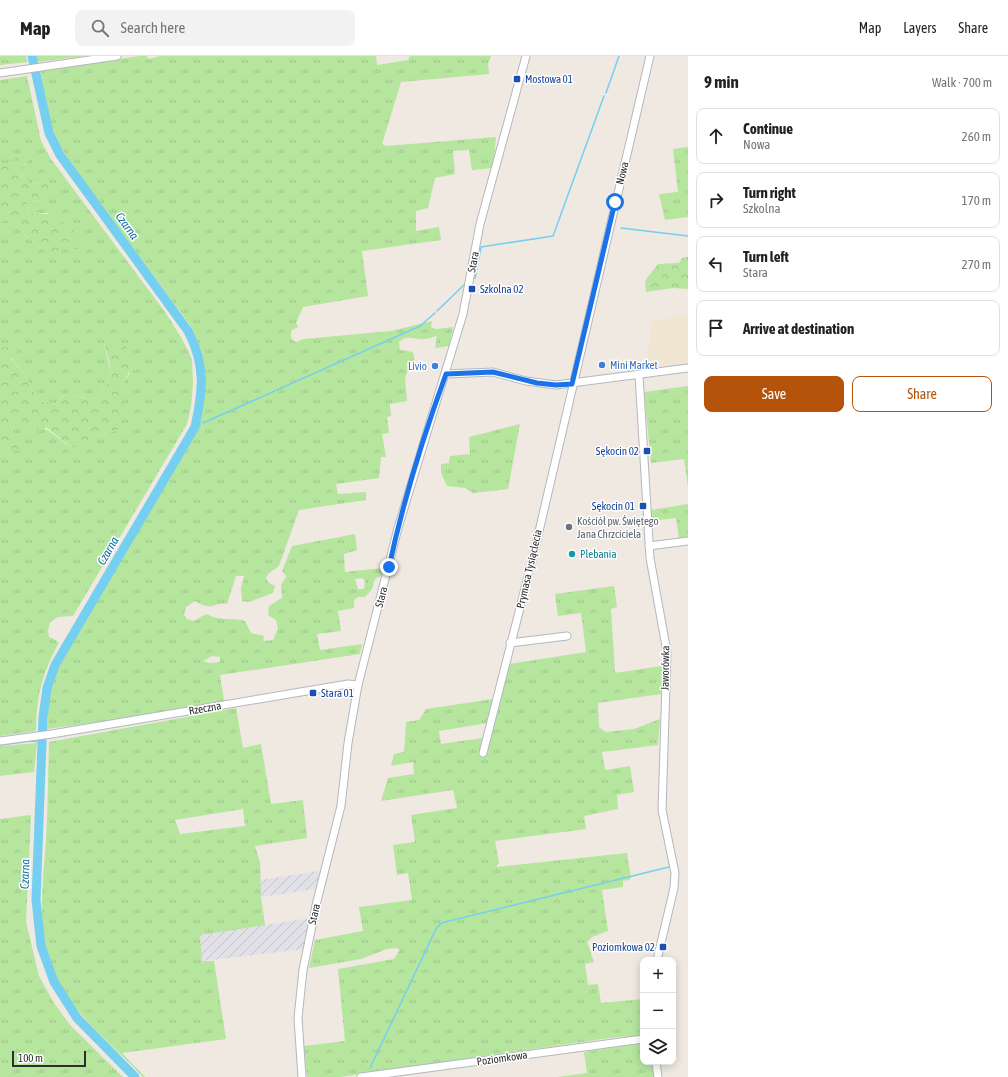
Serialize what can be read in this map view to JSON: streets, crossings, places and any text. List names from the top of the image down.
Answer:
{
  "streets": {
    "street": [
      "Nowa",
      "Stara",
      "Prymasa Tysiąclecia",
      "Jaworówka",
      "Rzeczna",
      "Poziomkowa"
    ]
  },
  "crossings": [
    ["Nowa", "Prymasa Tysiąclecia"],
    ["Stara", "Rzeczna"]
  ],
  "water": ["Czarna"],
  "places": {
    "transit": [
      "Mostowa 01",
      "Szkolna 02",
      "Sękocin 02",
      "Sękocin 01",
      "Stara 01",
      "Poziomkowa 02"
    ],
    "other": [
      "Mini Market",
      "Livio",
      "Kościół pw. Świętego Jana Chrzciciela",
      "Plebania"
    ]
  },
  "scale_bar": "100 m",
  "page": {
    "header": "Map",
    "search": "Search here",
    "nav": ["Map", "Layers", "Share"],
    "heading": ["9 min", "Walk · 700 m"],
    "list": [
      ["Continue", "Nowa", "260 m"],
      ["Turn right", "Szkolna", "170 m"],
      ["Turn left", "Stara", "270 m"],
      "Arrive at destination"
    ],
    "buttons": ["Save", "Share"],
    "map_buttons": ["+", "−"],
    "scale": "100 m"
  }
}
